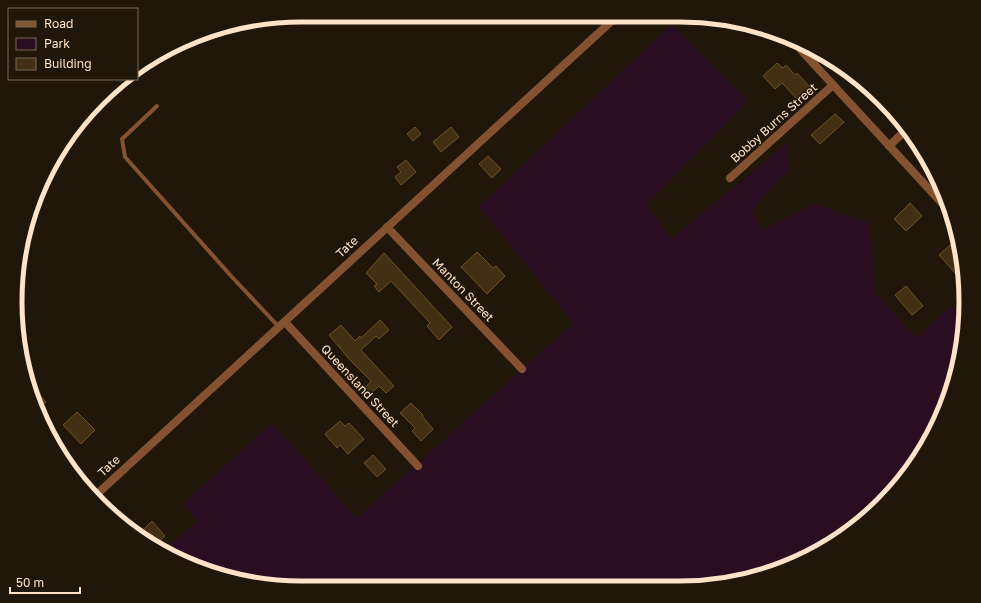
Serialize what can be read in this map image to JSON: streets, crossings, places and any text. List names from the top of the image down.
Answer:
{
  "streets": {
    "street": [
      "Bobby Burns Street",
      "Tate",
      "Manton Street",
      "Queensland Street"
    ]
  },
  "crossings": [
    ["Tate", "Manton Street"],
    ["Tate", "Queensland Street"]
  ],
  "legend": ["Road", "Park", "Building"],
  "scale_bar": "50 m"
}
